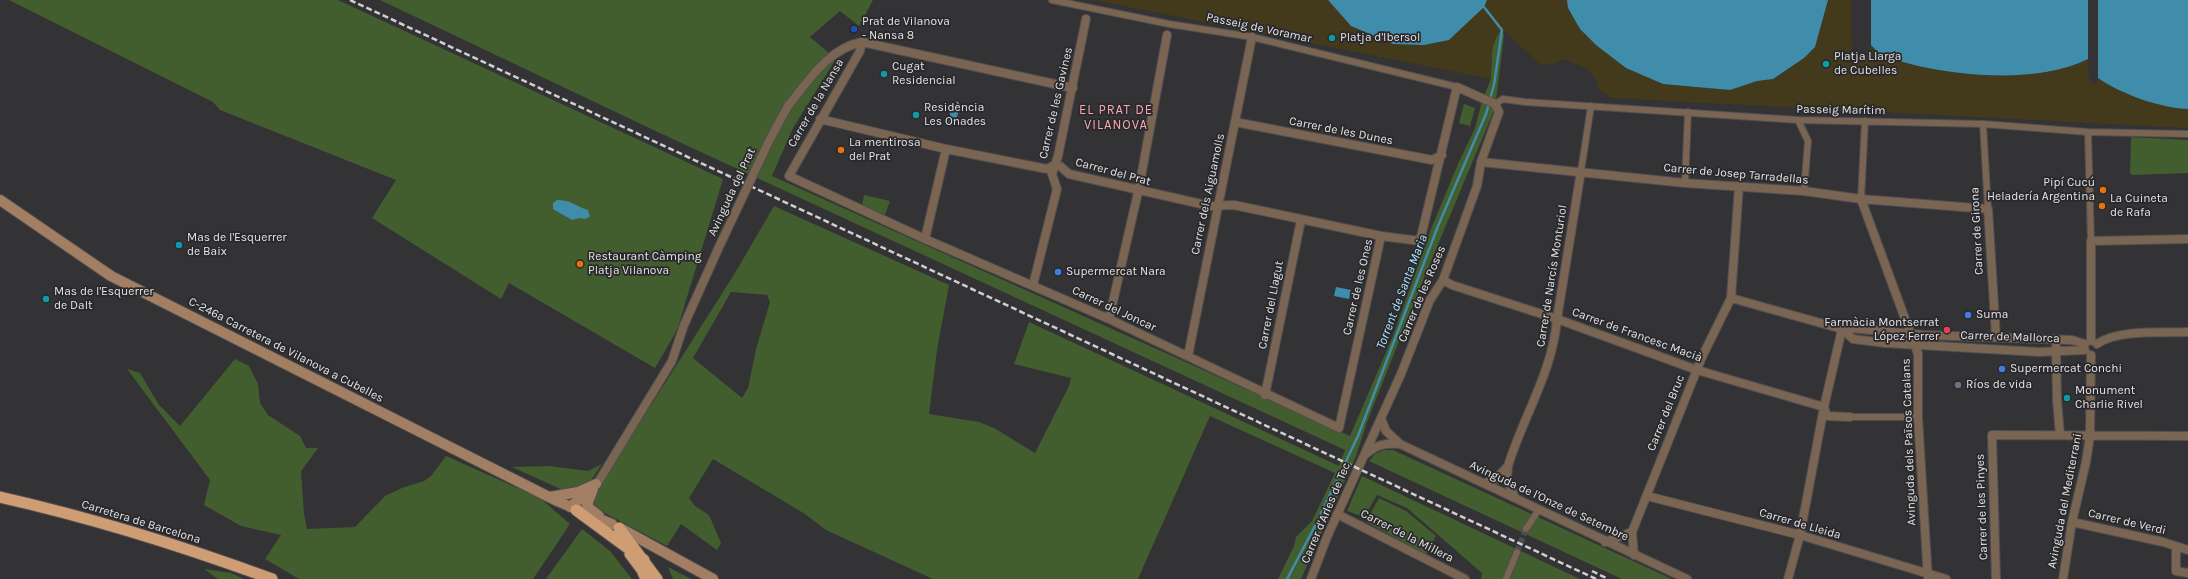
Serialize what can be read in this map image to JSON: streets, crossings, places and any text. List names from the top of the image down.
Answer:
{
  "streets": {
    "highway": ["Carretera de Barcelona"],
    "main road": ["C-246a Carretera de Vilanova a Cubelles"],
    "street": [
      "Passeig de Voramar",
      "Carrer de la Nansa",
      "Carrer de les Gavines",
      "Passeig Marítim",
      "Carrer de les Dunes",
      "Carrer del Prat",
      "Carrer de Josep Tarradellas",
      "Avinguda del Prat",
      "Carrer dels Aiguamolls",
      "Carrer de Girona",
      "Carrer de Narcís Monturiol",
      "Carrer de les Ones",
      "Carrer de les Roses",
      "Carrer del Llagut",
      "Carrer del Joncar",
      "Carrer de Francesc Macià",
      "Carrer de Mallorca",
      "Carrer del Bruc",
      "Avinguda dels Països Catalans",
      "Avinguda de l'Onze de Setembre",
      "Avinguda del Mediterrani",
      "Carrer de les Pinyes",
      "Carrer d'Arles de Tec",
      "Carrer de Verdi",
      "Carrer de Lleida",
      "Carrer de la Millera"
    ]
  },
  "crossings": [
    ["Passeig de Voramar", "Passeig Marítim"],
    ["Passeig de Voramar", "Carrer dels Aiguamolls"],
    ["Passeig de Voramar", "Carrer de les Ones"],
    ["Passeig de Voramar", "Carrer de les Roses"],
    ["Carrer de la Nansa", "Avinguda del Prat"],
    ["Carrer de la Nansa", "Carrer del Joncar"],
    ["Carrer de les Gavines", "Carrer del Prat"],
    ["Carrer de les Gavines", "Carrer del Joncar"],
    ["Passeig Marítim", "Carrer de Girona"],
    ["Passeig Marítim", "Carrer de Narcís Monturiol"],
    ["Passeig Marítim", "Carrer de les Roses"],
    ["Passeig Marítim", "Avinguda dels Països Catalans"],
    ["Passeig Marítim", "Avinguda del Mediterrani"],
    ["Carrer de les Dunes", "Carrer dels Aiguamolls"],
    ["Carrer del Prat", "Carrer dels Aiguamolls"],
    ["Carrer del Prat", "Carrer de les Ones"],
    ["Carrer del Prat", "Carrer del Llagut"],
    ["Carrer de Josep Tarradellas", "Carrer de Girona"],
    ["Carrer de Josep Tarradellas", "Carrer de Narcís Monturiol"],
    ["Carrer de Josep Tarradellas", "Carrer de les Roses"],
    ["Carrer de Josep Tarradellas", "Carrer del Bruc"],
    ["Carrer de Josep Tarradellas", "Avinguda dels Països Catalans"],
    ["Carrer dels Aiguamolls", "Carrer del Joncar"],
    ["Carrer de Girona", "Carrer de Mallorca"],
    ["Carrer de Narcís Monturiol", "Carrer de Francesc Macià"],
    ["Carrer de Narcís Monturiol", "Avinguda de l'Onze de Setembre"],
    ["Carrer de les Ones", "Carrer del Joncar"],
    ["Carrer de les Roses", "Carrer de Francesc Macià"],
    ["Carrer de les Roses", "Avinguda de l'Onze de Setembre"],
    ["Carrer de les Roses", "Carrer d'Arles de Tec"],
    ["Carrer del Llagut", "Carrer del Joncar"],
    ["Carrer de Francesc Macià", "Carrer del Bruc"],
    ["Carrer de Mallorca", "Carrer del Bruc"],
    ["Carrer de Mallorca", "Avinguda dels Països Catalans"],
    ["Carrer de Mallorca", "Avinguda del Mediterrani"],
    ["Carrer del Bruc", "Avinguda de l'Onze de Setembre"],
    ["Carrer del Bruc", "Carrer de Lleida"],
    ["Avinguda dels Països Catalans", "Carrer de Lleida"],
    ["Avinguda de l'Onze de Setembre", "Carrer d'Arles de Tec"],
    ["Avinguda del Mediterrani", "Carrer de Verdi"],
    ["Carrer d'Arles de Tec", "Carrer de la Millera"]
  ],
  "districts": ["EL PRAT DE VILANOVA"],
  "water": ["Torrent de Santa Maria"],
  "places": [
    "Prat de Vilanova - Nansa 8",
    "Platja d'Ibersol",
    "Platja Llarga de Cubelles",
    "Cugat Residencial",
    "Residència Les Onades",
    "La mentirosa del Prat",
    "Pipí Cucú Heladería Argentina",
    "La Cuineta de Rafa",
    "Mas de l'Esquerrer de Baix",
    "Restaurant Càmping Platja Vilanova",
    "Supermercat Nara",
    "Mas de l'Esquerrer de Dalt",
    "Suma",
    "Farmàcia Montserrat López Ferrer",
    "Supermercat Conchi",
    "Ríos de vida",
    "Monument Charlie Rivel"
  ]
}
